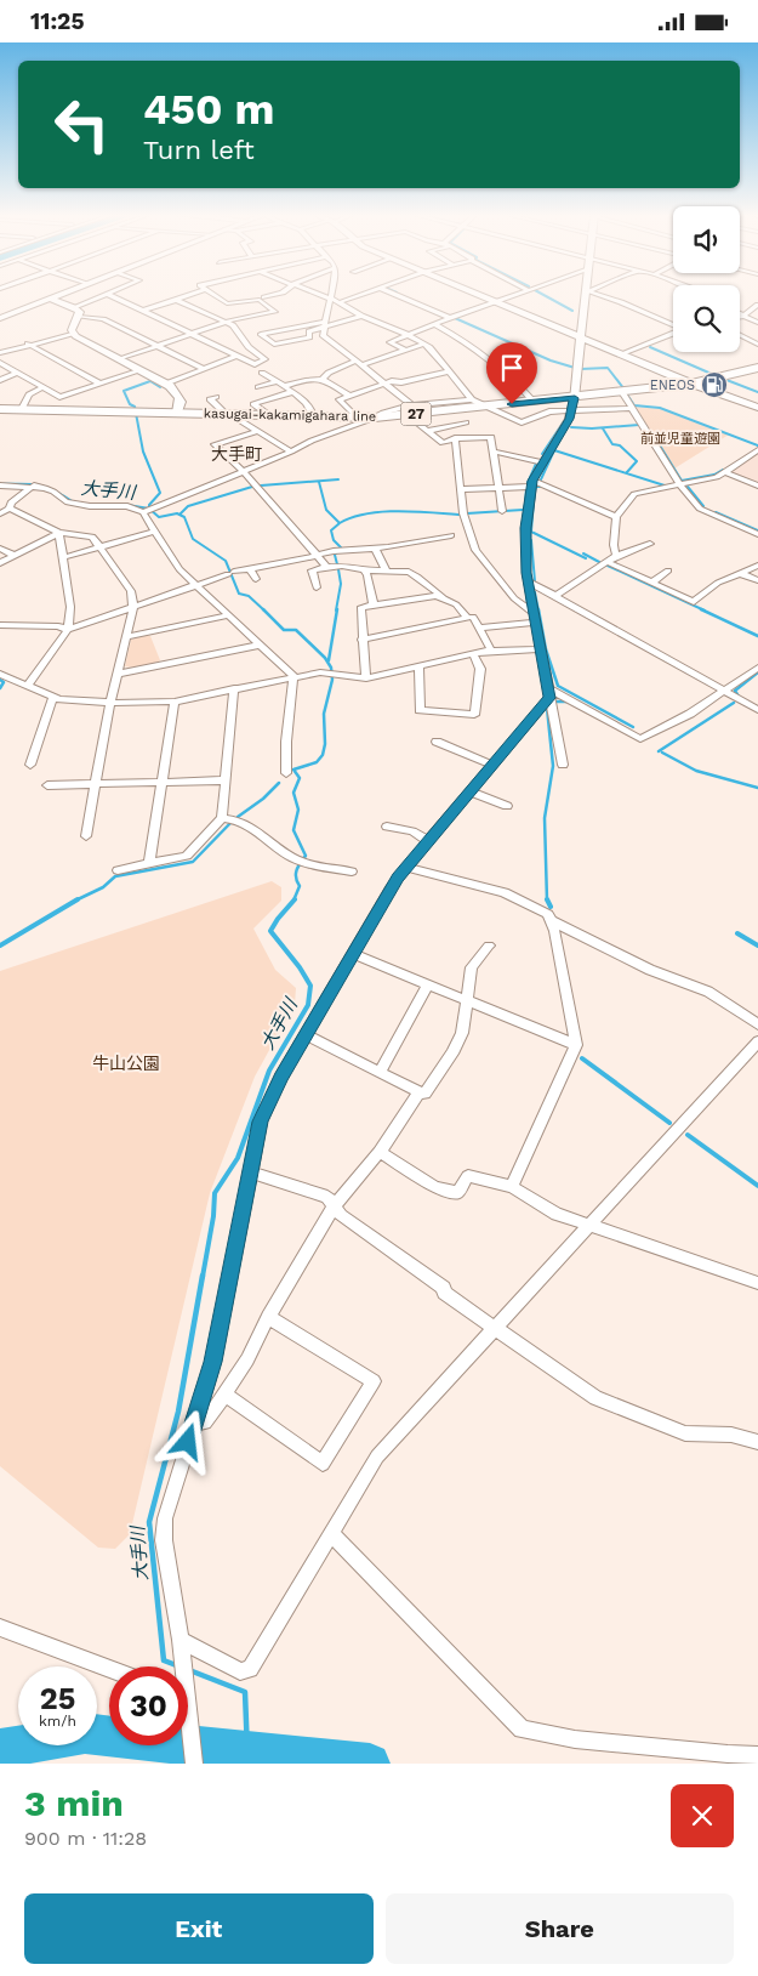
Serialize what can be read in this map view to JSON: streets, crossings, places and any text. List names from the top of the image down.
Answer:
{
  "streets": {
    "main road": ["27", "kasugai-kakamigahara line"]
  },
  "districts": ["大手町"],
  "water": ["大手川"],
  "parks": ["前並児童遊園", "牛山公園"],
  "places": {
    "fuel station": ["ENEOS"]
  },
  "page": {
    "status": "11:25",
    "turn": ["450 m", "Turn left"],
    "speed": "25 km/h",
    "limit": "30",
    "heading": ["3 min", "900 m · 11:28"],
    "buttons": ["Exit", "Share"]
  }
}
